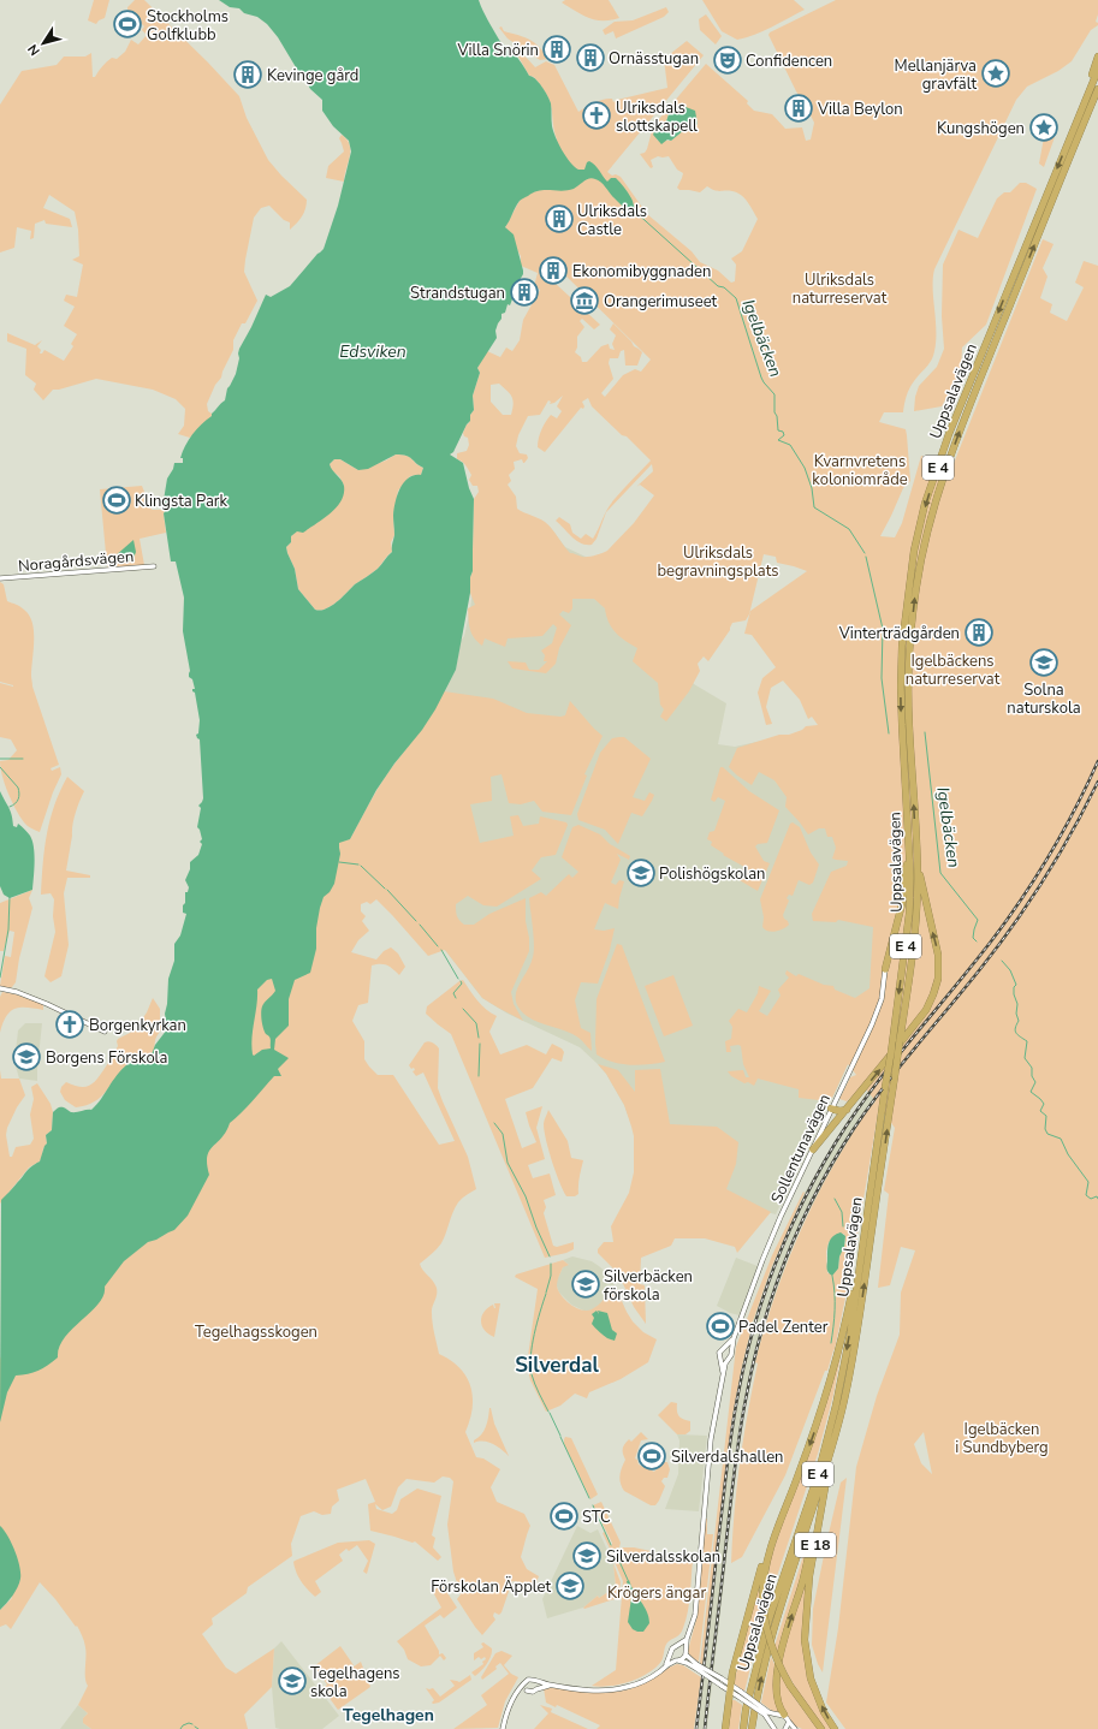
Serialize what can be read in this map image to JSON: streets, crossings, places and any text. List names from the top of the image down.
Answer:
{
  "streets": {
    "highway": ["Uppsalavägen", "E 4", "E 18"],
    "street": ["Noragårdsvägen", "Sollentunavägen"]
  },
  "crossings": [
    ["Uppsalavägen", "E 4"],
    ["Uppsalavägen", "E 18"]
  ],
  "districts": ["Silverdal", "Tegelhagen"],
  "water": ["Igelbäcken", "Edsviken"],
  "parks": [
    "Ulriksdals naturreservat",
    "Kvarnvretens koloniområde",
    "Ulriksdals begravningsplats",
    "Igelbäckens naturreservat",
    "Tegelhagsskogen",
    "Igelbäcken i Sundbyberg",
    "Krögers ängar"
  ],
  "places": {
    "sports": [
      "Stockholms Golfklubb",
      "Klingsta Park",
      "Padel Zenter",
      "Silverdalshallen",
      "STC"
    ],
    "building": [
      "Villa Snörin",
      "Ornässtugan",
      "Kevinge gård",
      "Villa Beylon",
      "Ulriksdals Castle",
      "Ekonomibyggnaden",
      "Strandstugan",
      "Vinterträdgården"
    ],
    "theatre": ["Confidencen"],
    "place": ["Mellanjärva gravfält", "Kungshögen"],
    "church": ["Ulriksdals slottskapell", "Borgenkyrkan"],
    "museum": ["Orangerimuseet"],
    "school or university": [
      "Solna naturskola",
      "Polishögskolan",
      "Borgens Förskola",
      "Silverbäcken förskola",
      "Silverdalsskolan",
      "Förskolan Äpplet",
      "Tegelhagens skola"
    ]
  },
  "north": "bottom left"
}
